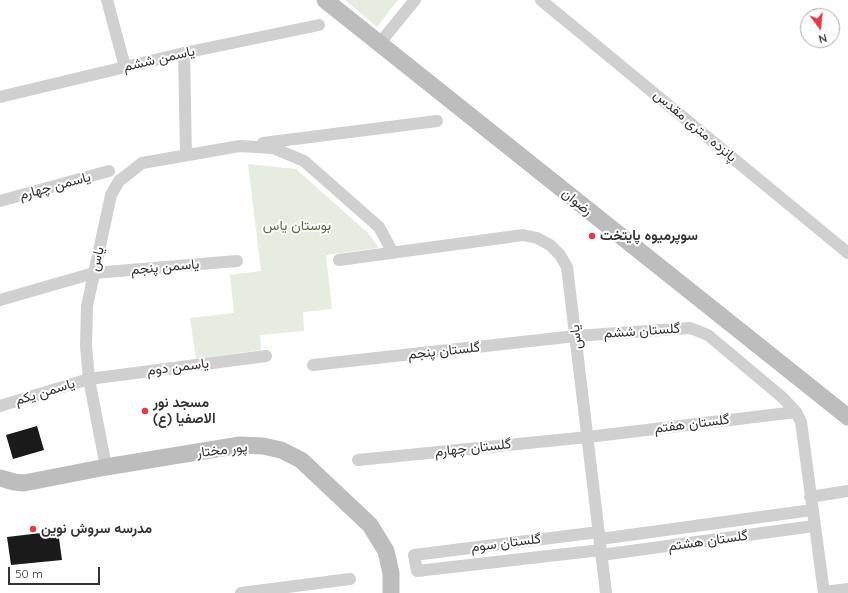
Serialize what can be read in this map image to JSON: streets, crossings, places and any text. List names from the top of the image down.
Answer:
{
  "streets": {
    "main road": ["رضوان", "پور مختار"],
    "street": [
      "یاسمن ششم",
      "پانزده متری مقدس",
      "یاسمن چهارم",
      "یاس",
      "یاسمن پنجم",
      "گلستان ششم",
      "گلستان پنجم",
      "یاسمن دوم",
      "یاسمن یکم",
      "گلستان هفتم",
      "گلستان چهارم",
      "گلستان هشتم",
      "گلستان سوم"
    ]
  },
  "crossings": [
    ["یاس", "یاسمن پنجم"],
    ["یاس", "گلستان ششم"],
    ["یاس", "گلستان پنجم"],
    ["یاس", "یاسمن دوم"],
    ["یاس", "یاسمن یکم"],
    ["یاس", "گلستان هفتم"],
    ["یاس", "گلستان چهارم"],
    ["یاس", "پور مختار"],
    ["یاس", "گلستان هشتم"],
    ["یاس", "گلستان سوم"],
    ["گلستان ششم", "گلستان پنجم"],
    ["گلستان ششم", "گلستان هفتم"],
    ["یاسمن دوم", "یاسمن یکم"],
    ["گلستان هفتم", "گلستان چهارم"],
    ["گلستان هشتم", "گلستان سوم"]
  ],
  "parks": ["بوستان یاس"],
  "places": ["سوپرمیوه پایتخت", "مسجد نور الاصفیا (ع)", "مدرسه سروش نوین"],
  "scale_bar": "50 m",
  "north": "bottom"
}
